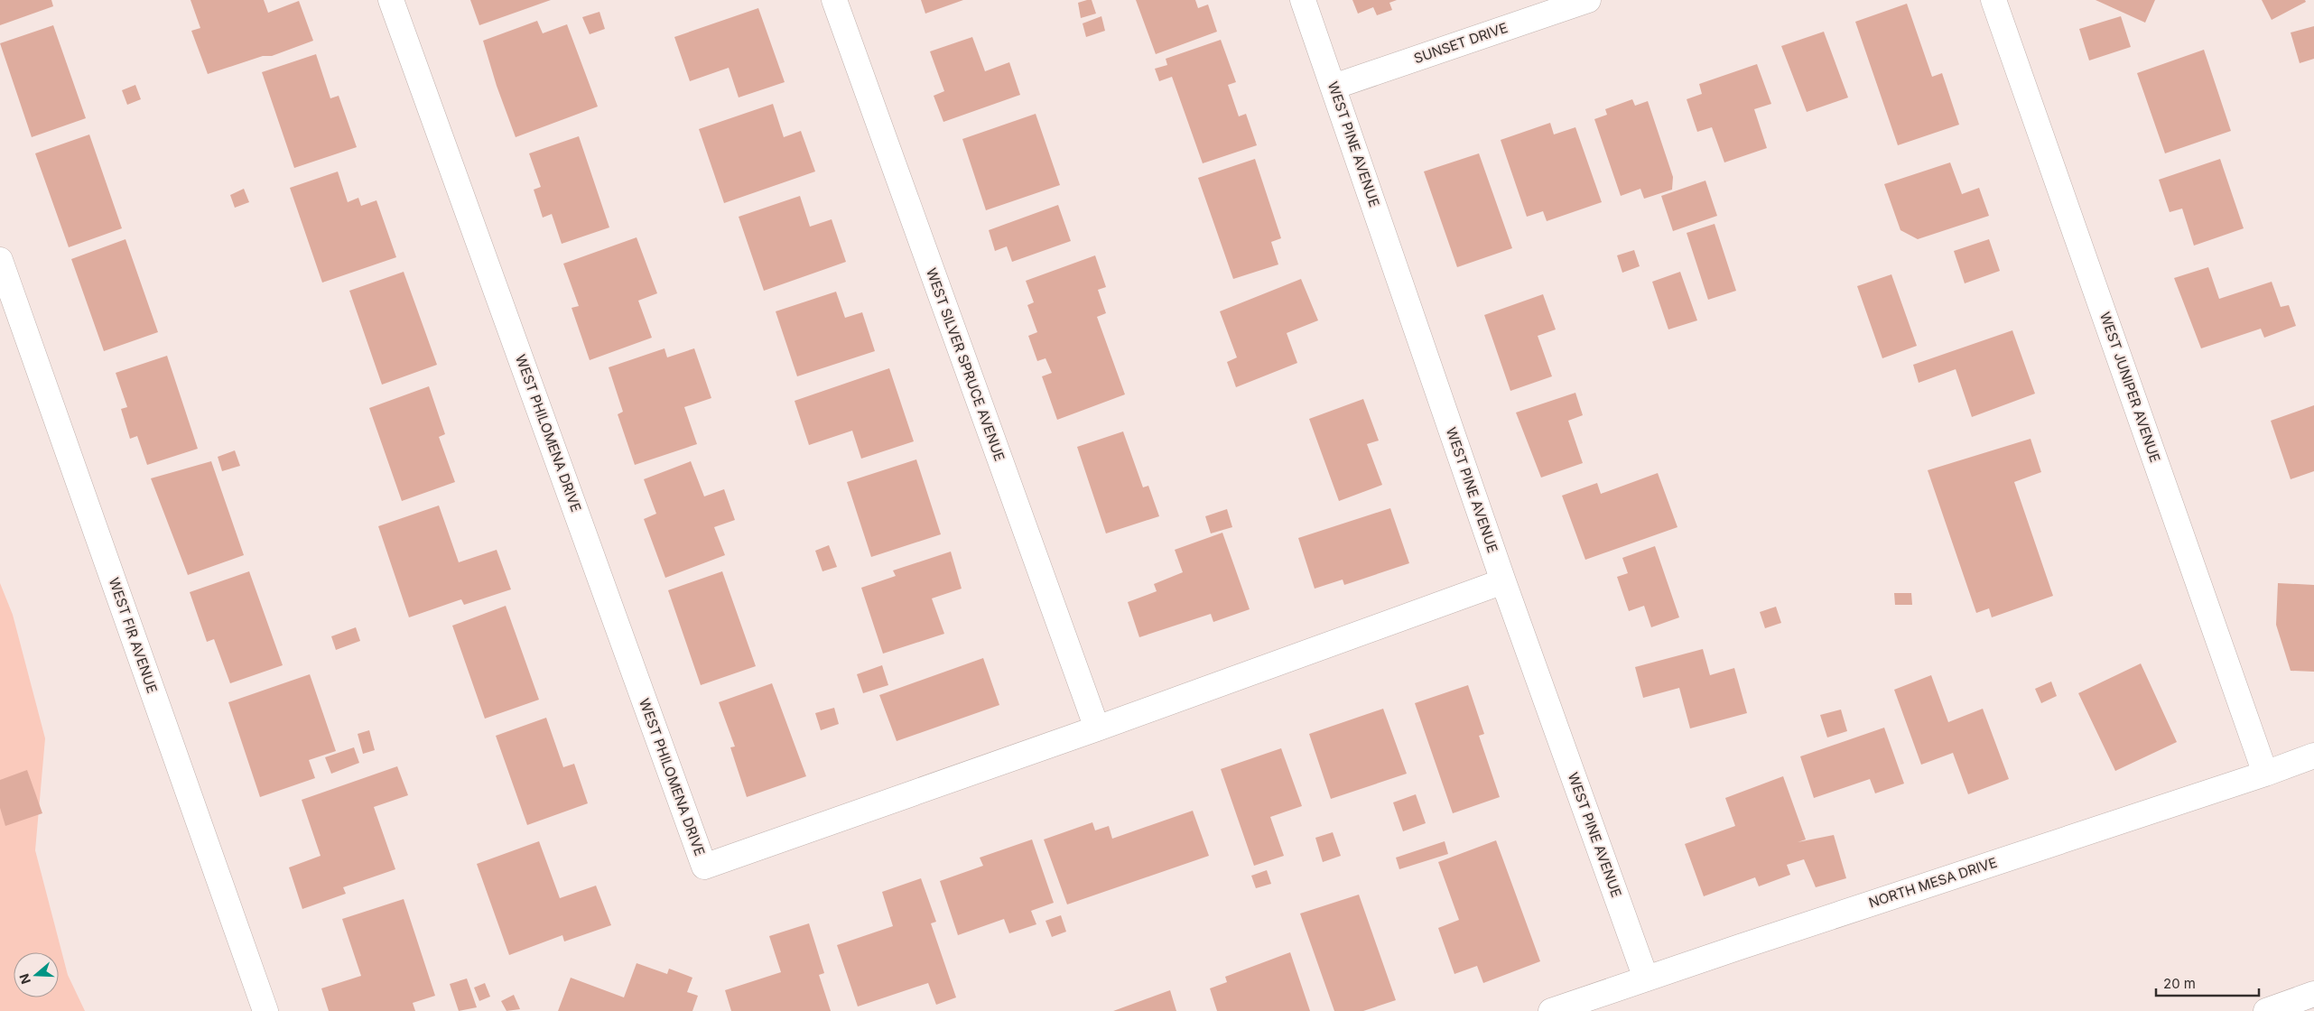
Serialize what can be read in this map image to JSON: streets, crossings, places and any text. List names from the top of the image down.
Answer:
{
  "streets": {
    "street": [
      "SUNSET DRIVE",
      "WEST PINE AVENUE",
      "WEST SILVER SPRUCE AVENUE",
      "WEST JUNIPER AVENUE",
      "WEST PHILOMENA DRIVE",
      "WEST FIR AVENUE",
      "NORTH MESA DRIVE"
    ]
  },
  "crossings": [
    ["SUNSET DRIVE", "WEST PINE AVENUE"],
    ["WEST PINE AVENUE", "NORTH MESA DRIVE"],
    ["WEST SILVER SPRUCE AVENUE", "WEST PHILOMENA DRIVE"],
    ["WEST JUNIPER AVENUE", "NORTH MESA DRIVE"]
  ],
  "scale_bar": "20 m",
  "north": "left"
}
